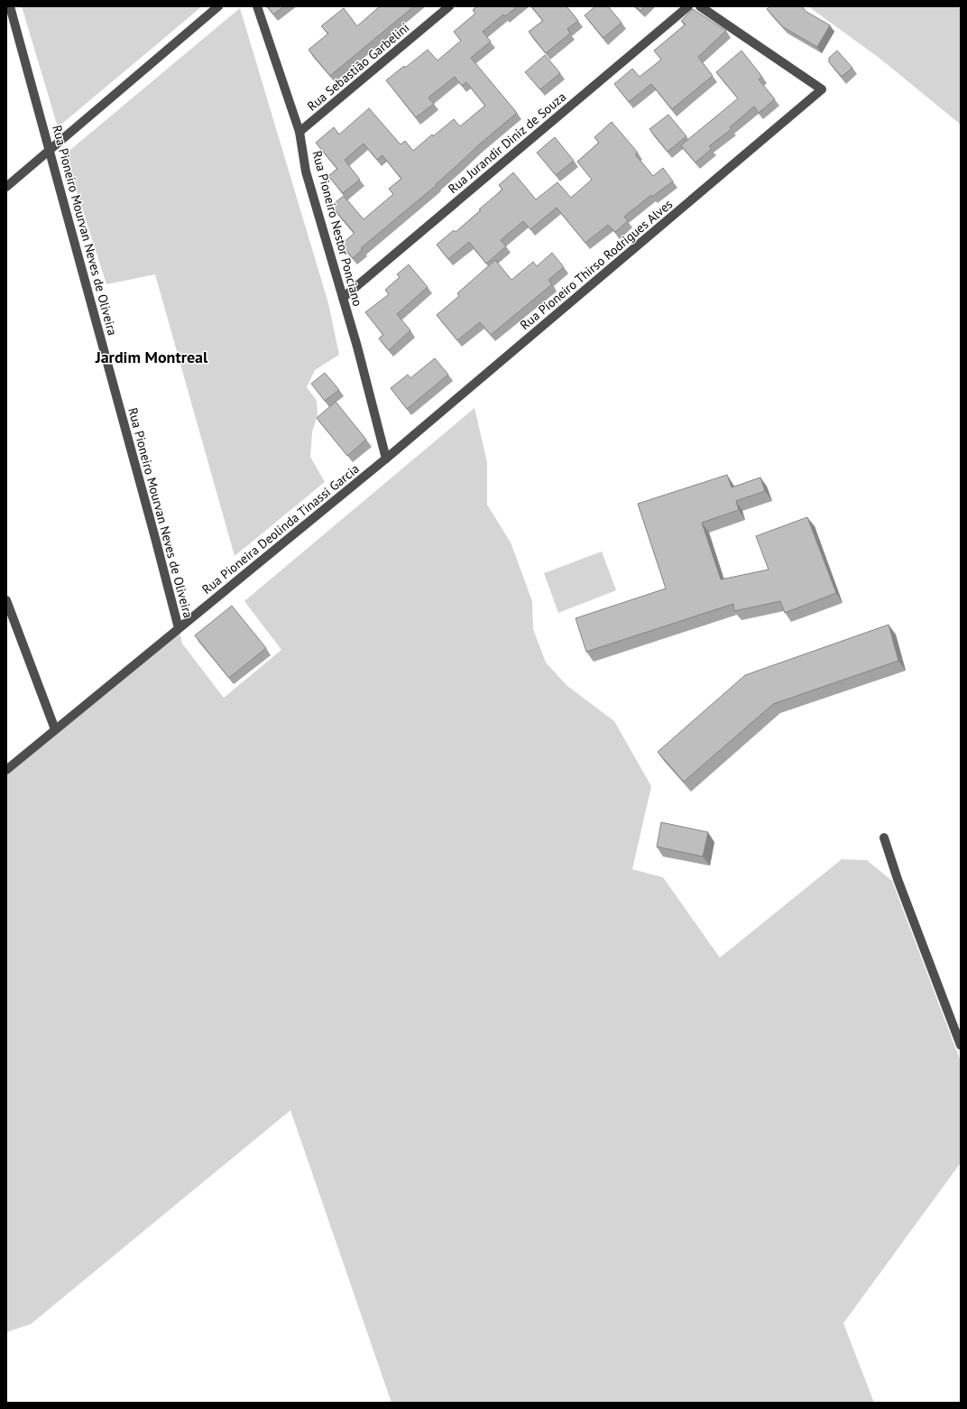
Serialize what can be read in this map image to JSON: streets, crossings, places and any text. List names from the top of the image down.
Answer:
{
  "streets": {
    "street": [
      "Rua Sebastião Garbelini",
      "Rua Jurandir Diniz de Souza",
      "Rua Pioneiro Nestor Ponciano",
      "Rua Pioneiro Mourvan Neves de Oliveira",
      "Rua Pioneiro Thirso Rodrigues Alves",
      "Rua Pioneira Deolinda Tinassi Garcia"
    ]
  },
  "crossings": [
    ["Rua Sebastião Garbelini", "Rua Pioneiro Nestor Ponciano"],
    ["Rua Jurandir Diniz de Souza", "Rua Pioneiro Nestor Ponciano"],
    ["Rua Pioneiro Nestor Ponciano", "Rua Pioneiro Thirso Rodrigues Alves"],
    ["Rua Pioneiro Nestor Ponciano", "Rua Pioneira Deolinda Tinassi Garcia"],
    ["Rua Pioneiro Mourvan Neves de Oliveira", "Rua Pioneira Deolinda Tinassi Garcia"],
    ["Rua Pioneiro Thirso Rodrigues Alves", "Rua Pioneira Deolinda Tinassi Garcia"]
  ],
  "districts": ["Jardim Montreal"]
}
